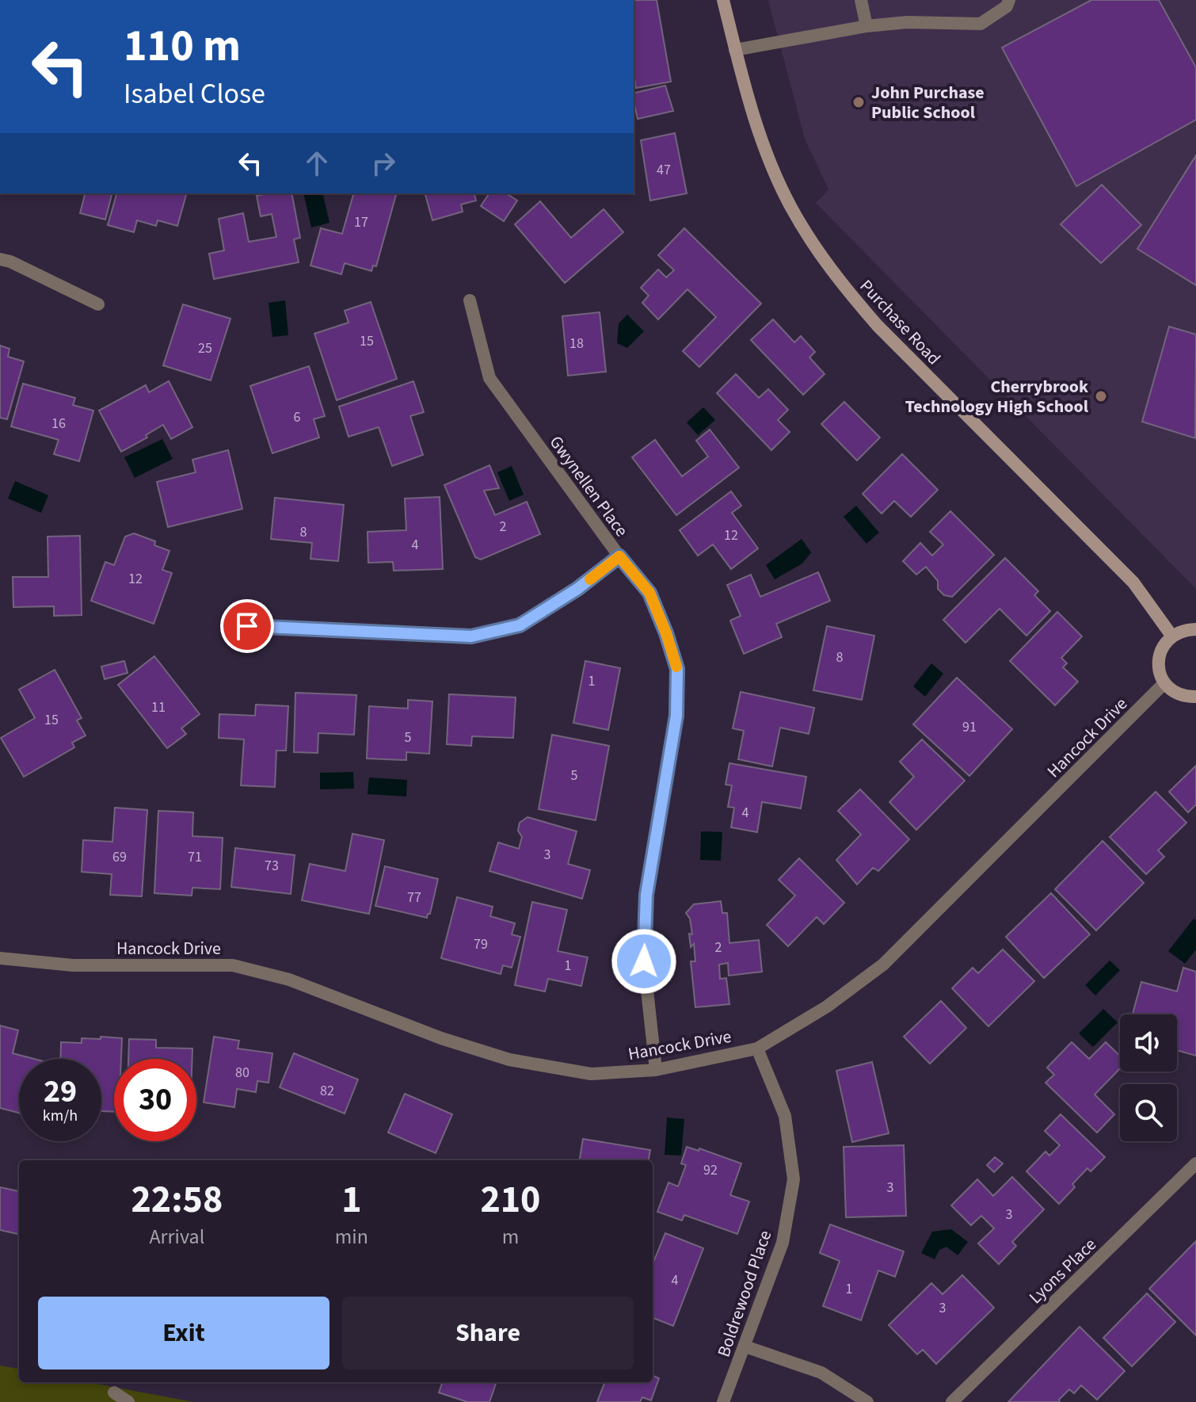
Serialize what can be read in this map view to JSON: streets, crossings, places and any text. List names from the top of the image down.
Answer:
{
  "streets": {
    "main road": ["Purchase Road"],
    "street": [
      "Gwynellen Place",
      "Hancock Drive",
      "Lyons Place",
      "Boldrewood Place"
    ]
  },
  "crossings": [
    ["Gwynellen Place", "Hancock Drive"],
    ["Hancock Drive", "Boldrewood Place"]
  ],
  "places": ["John Purchase Public School", "Cherrybrook Technology High School"],
  "house_numbers": [
    "47",
    "17",
    "15",
    "18",
    "25",
    "6",
    "16",
    "2",
    "8",
    "12",
    "4",
    "12",
    "8",
    "1",
    "11",
    "15",
    "91",
    "5",
    "5",
    "4",
    "3",
    "69",
    "71",
    "73",
    "77",
    "79",
    "2",
    "1",
    "80",
    "82",
    "92",
    "3",
    "3",
    "4",
    "1",
    "3"
  ],
  "page": {
    "turn": ["110 m", "Isabel Close"],
    "speed": "29 km/h",
    "limit": "30",
    "eta": [
      "22:58",
      "Arrival",
      "1",
      "min",
      "210",
      "m"
    ],
    "buttons": ["Exit", "Share"]
  }
}
